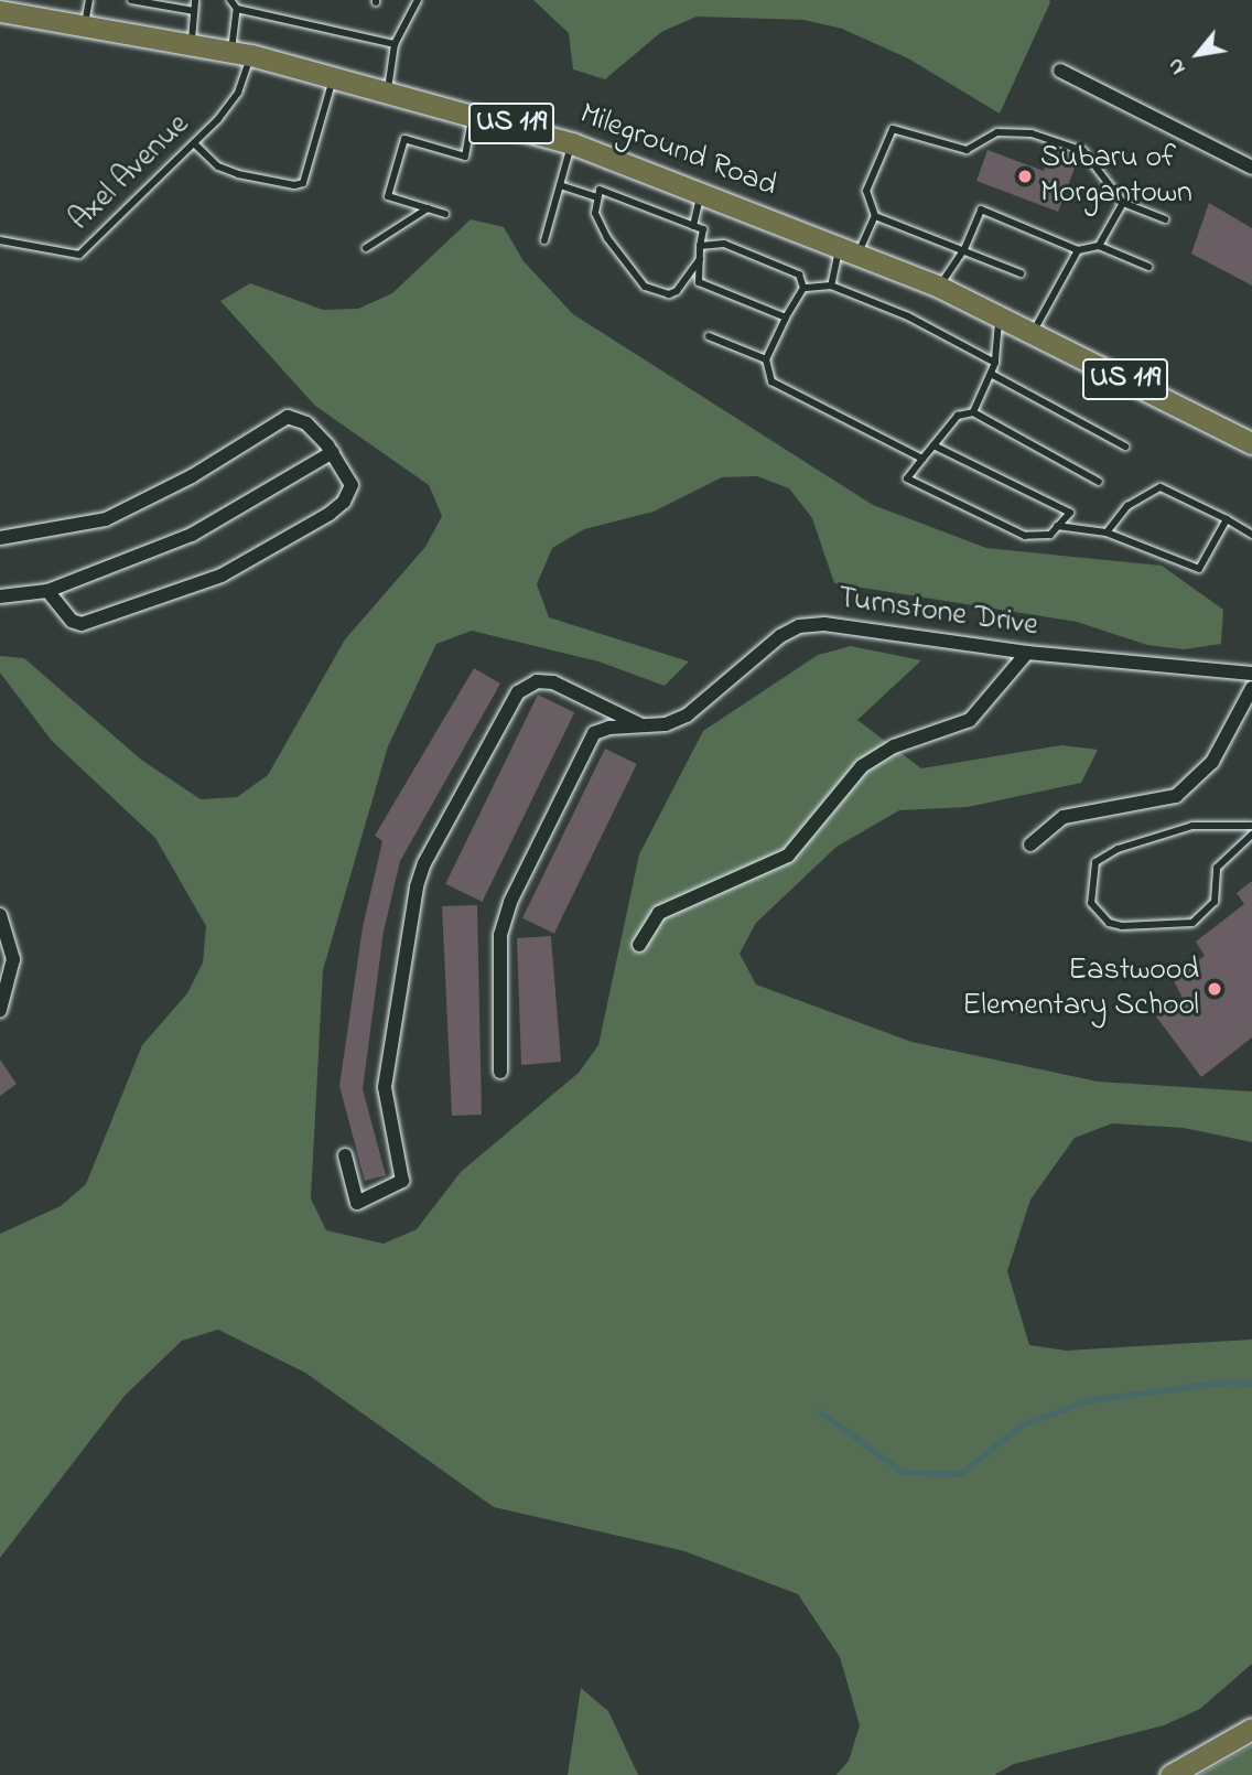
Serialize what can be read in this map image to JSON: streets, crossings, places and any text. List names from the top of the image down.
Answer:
{
  "streets": {
    "main road": ["US 119", "Mileground Road"],
    "street": ["Turnstone Drive"],
    "lane": ["Axel Avenue"]
  },
  "crossings": [
    ["Mileground Road", "Axel Avenue"]
  ],
  "places": ["Subaru of Morgantown", "Eastwood Elementary School"],
  "north": "bottom left"
}
